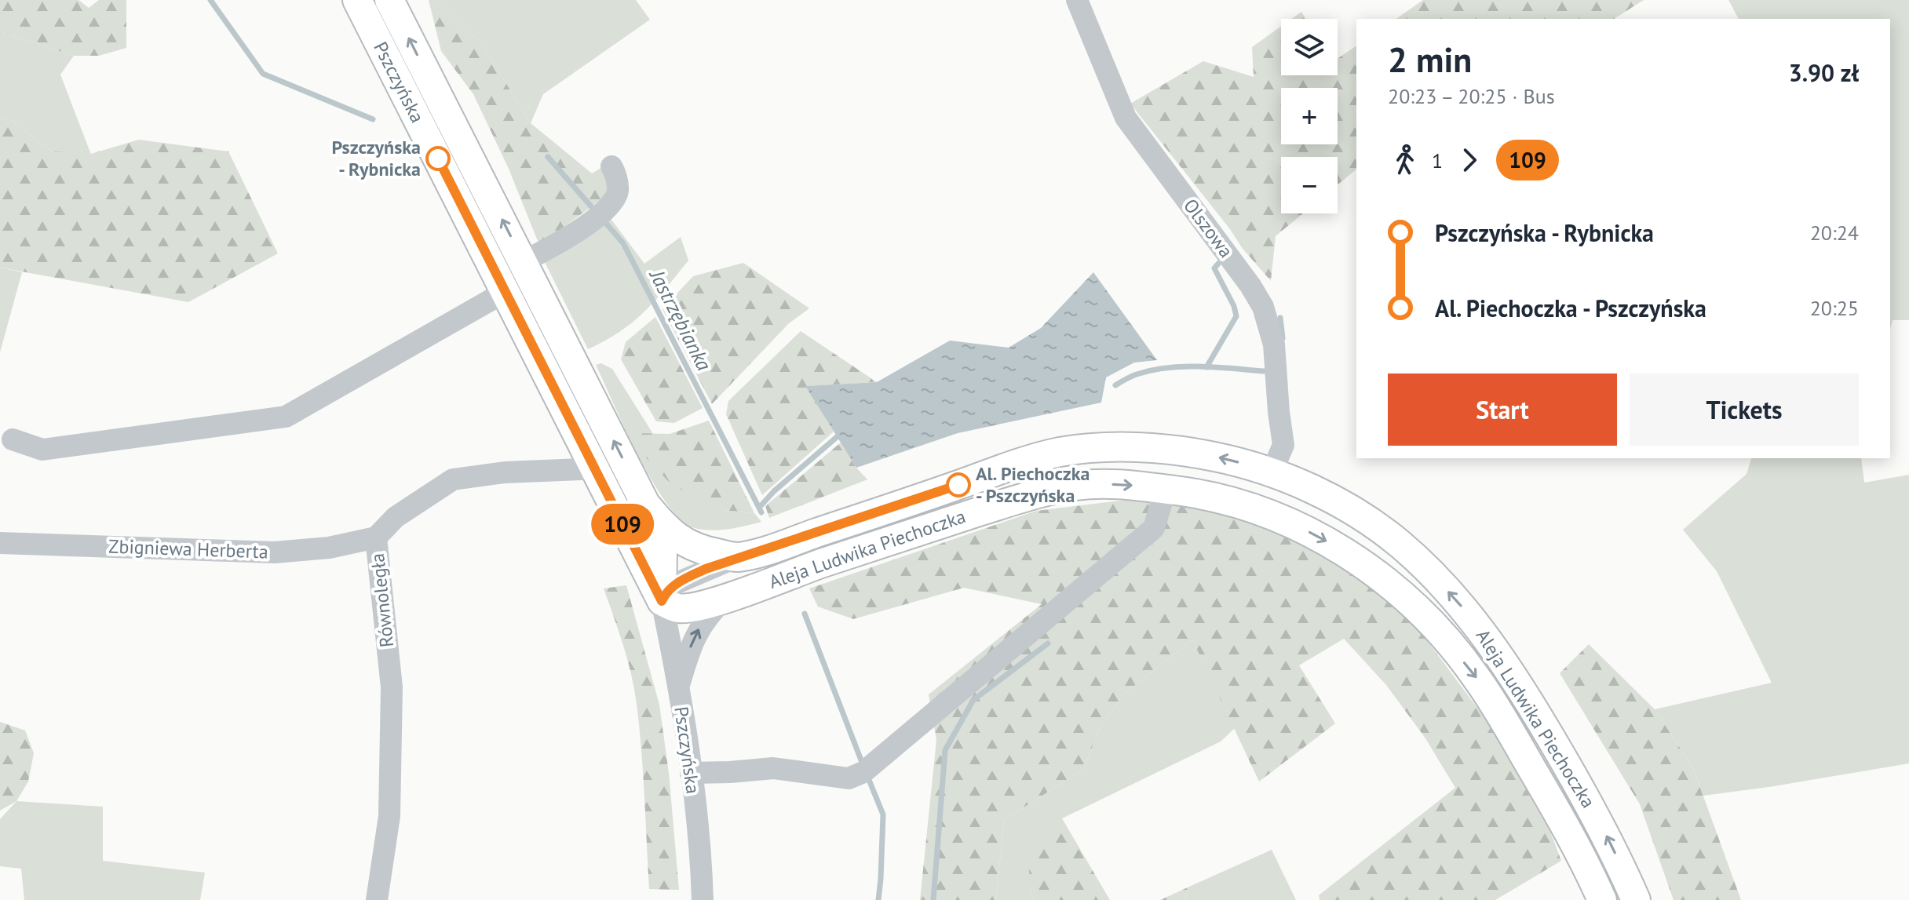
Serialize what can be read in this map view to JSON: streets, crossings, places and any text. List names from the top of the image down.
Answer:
{
  "streets": {
    "main road": ["Pszczyńska", "Aleja Ludwika Piechoczka"],
    "street": ["Olszowa", "Zbigniewa Herberta", "Równoległa"]
  },
  "crossings": [
    ["Pszczyńska", "Aleja Ludwika Piechoczka"],
    ["Pszczyńska", "Równoległa"],
    ["Olszowa", "Aleja Ludwika Piechoczka"],
    ["Zbigniewa Herberta", "Równoległa"]
  ],
  "water": ["Jastrzębianka"],
  "places": ["Pszczyńska - Rybnicka", "Al. Piechoczka - Pszczyńska"],
  "lines": ["bus line 109"],
  "page": {
    "on_map": "109",
    "map_buttons": ["+", "−"],
    "heading": ["2 min", "20:23 – 20:25 · Bus", "3.90 zł"],
    "legs": ["1", "109"],
    "list": [
      {
        "name": "Pszczyńska - Rybnicka",
        "value": "20:24"
      },
      {
        "name": "Al. Piechoczka - Pszczyńska",
        "value": "20:25"
      }
    ],
    "buttons": ["Start", "Tickets"]
  }
}
